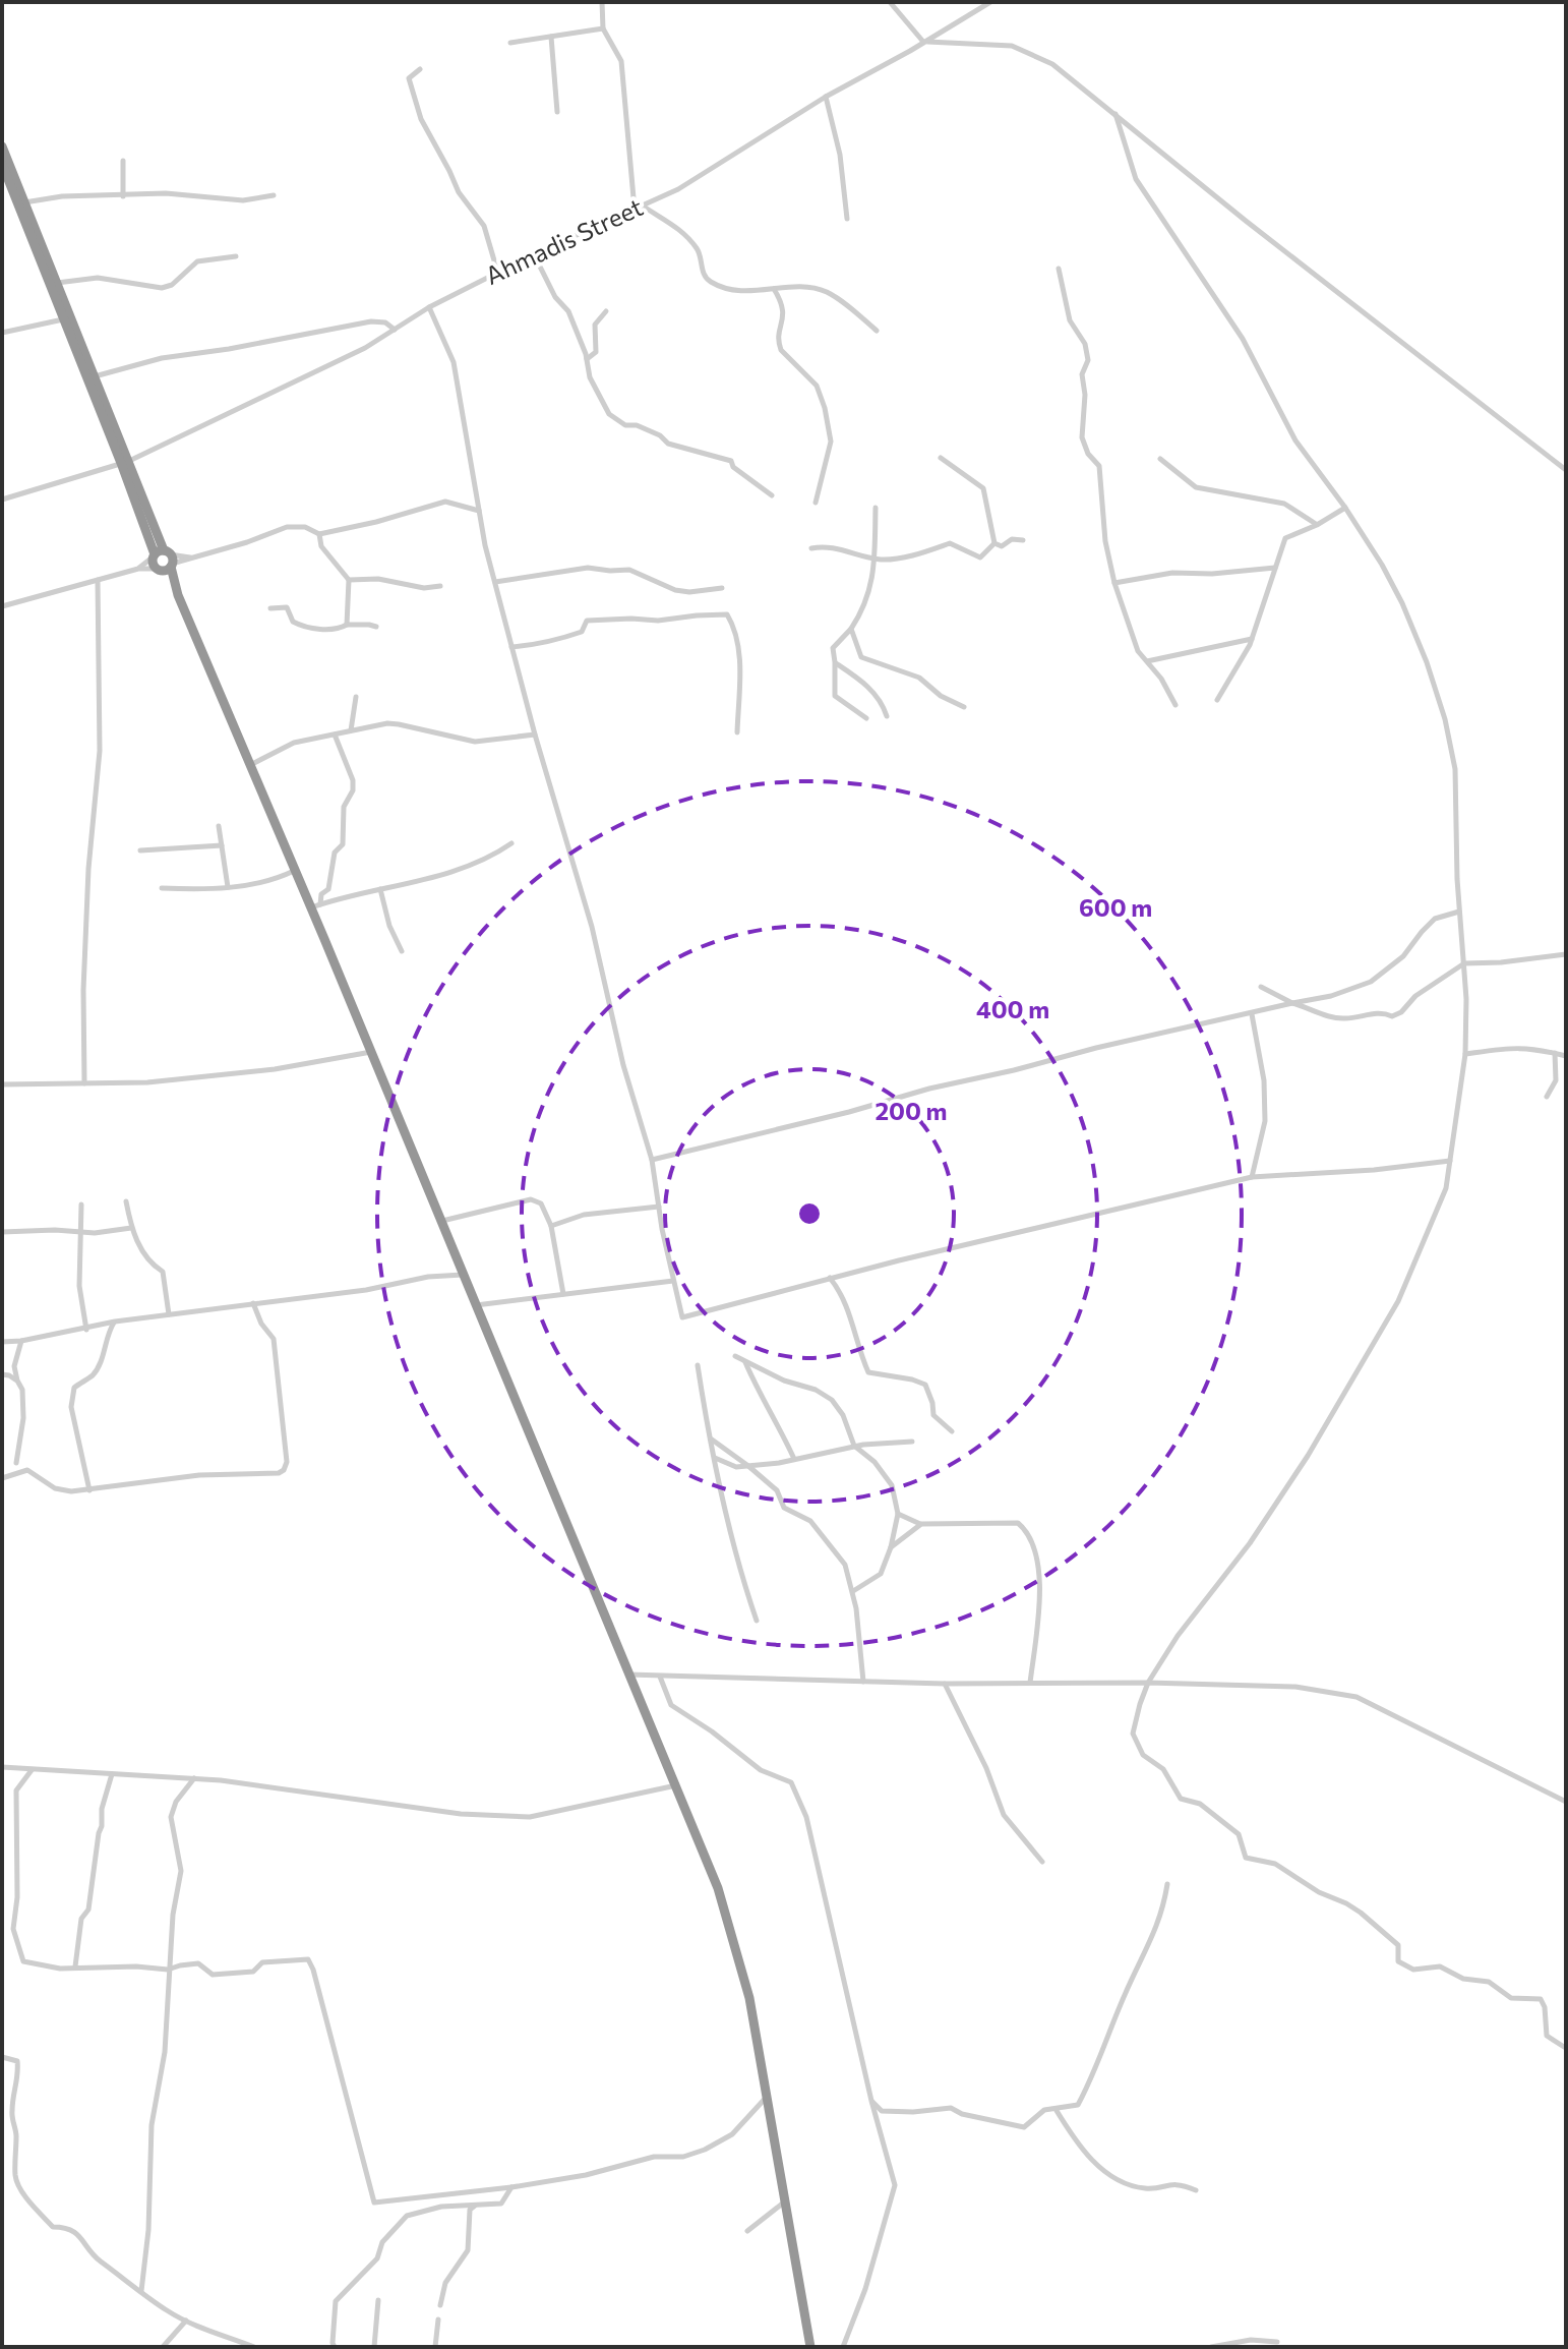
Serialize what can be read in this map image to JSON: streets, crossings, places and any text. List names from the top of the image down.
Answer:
{
  "streets": {
    "street": ["Ahmadis Street"]
  },
  "rings": ["600 m", "400 m", "200 m"]
}
